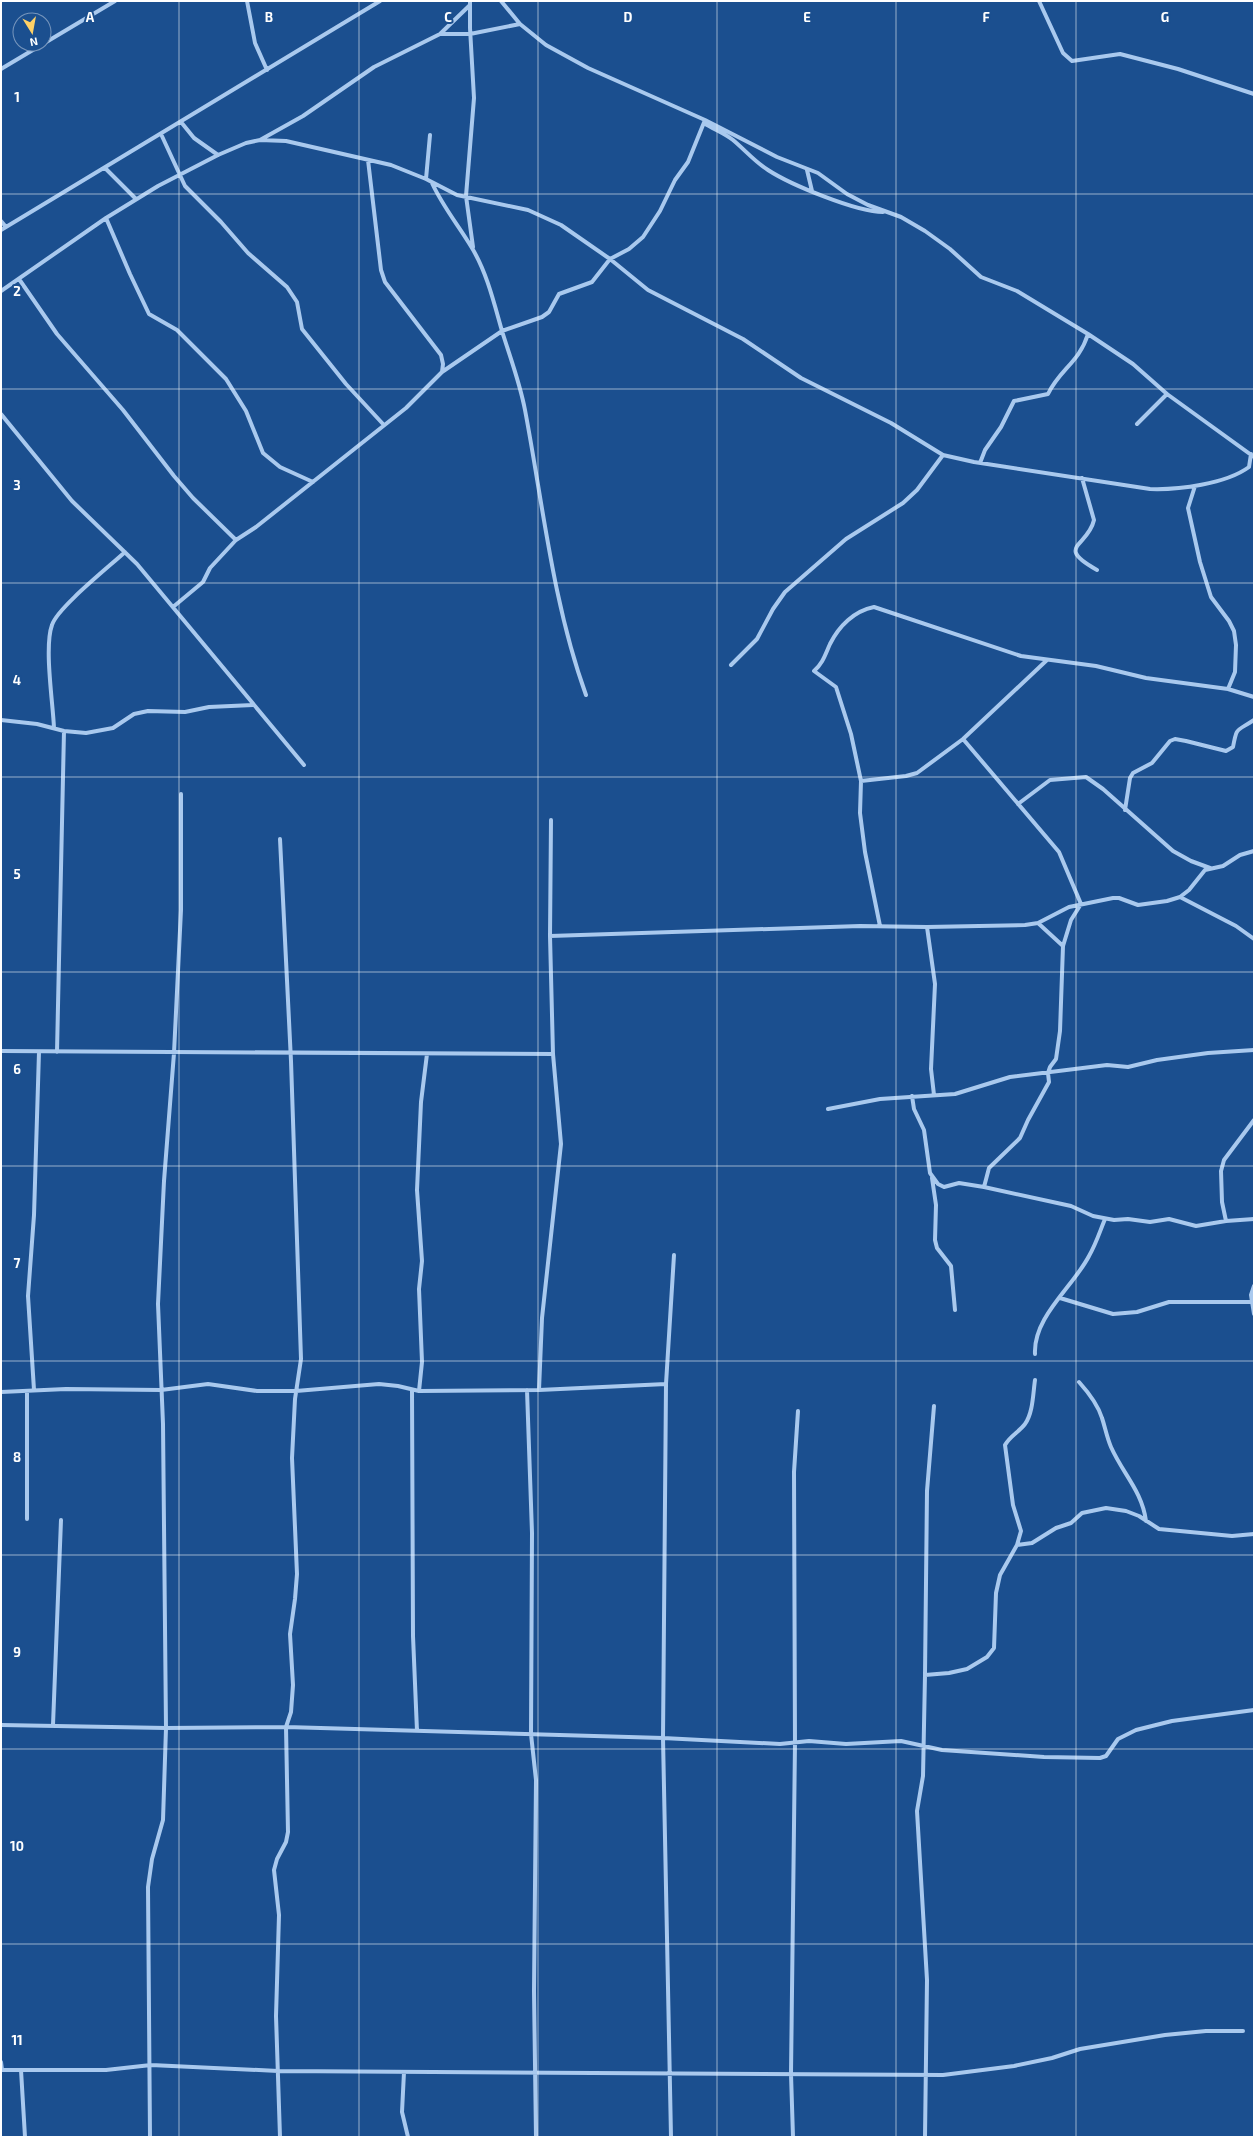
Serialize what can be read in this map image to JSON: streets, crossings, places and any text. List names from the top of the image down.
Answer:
{
  "north": "bottom",
  "grid": {
    "columns": [
      "A",
      "B",
      "C",
      "D",
      "E",
      "F",
      "G"
    ],
    "rows": [
      "1",
      "2",
      "3",
      "4",
      "5",
      "6",
      "7",
      "8",
      "9",
      "10",
      "11"
    ]
  }
}
